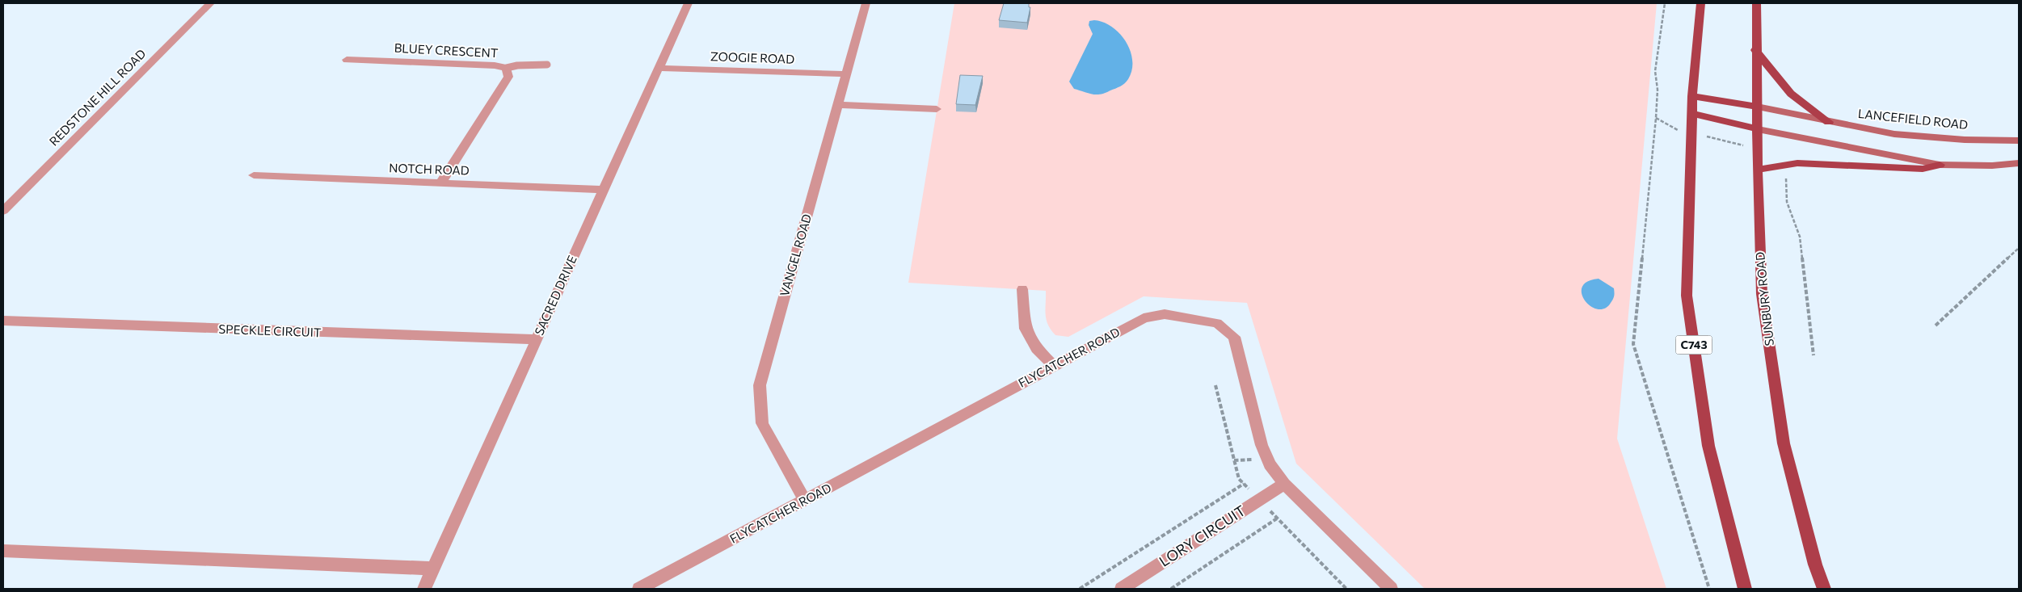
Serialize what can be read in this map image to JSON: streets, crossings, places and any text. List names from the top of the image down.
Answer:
{
  "streets": {
    "main road": ["LANCEFIELD ROAD", "SUNBURY ROAD", "C743"],
    "street": [
      "BLUEY CRESCENT",
      "ZOOGIE ROAD",
      "REDSTONE HILL ROAD",
      "NOTCH ROAD",
      "VANGEL ROAD",
      "SACRED DRIVE",
      "SPECKLE CIRCUIT",
      "FLYCATCHER ROAD",
      "LORY CIRCUIT"
    ]
  },
  "crossings": [
    ["BLUEY CRESCENT", "NOTCH ROAD"],
    ["ZOOGIE ROAD", "VANGEL ROAD"],
    ["ZOOGIE ROAD", "SACRED DRIVE"],
    ["LANCEFIELD ROAD", "SUNBURY ROAD"],
    ["NOTCH ROAD", "SACRED DRIVE"],
    ["VANGEL ROAD", "FLYCATCHER ROAD"],
    ["SACRED DRIVE", "SPECKLE CIRCUIT"],
    ["FLYCATCHER ROAD", "LORY CIRCUIT"]
  ]
}
